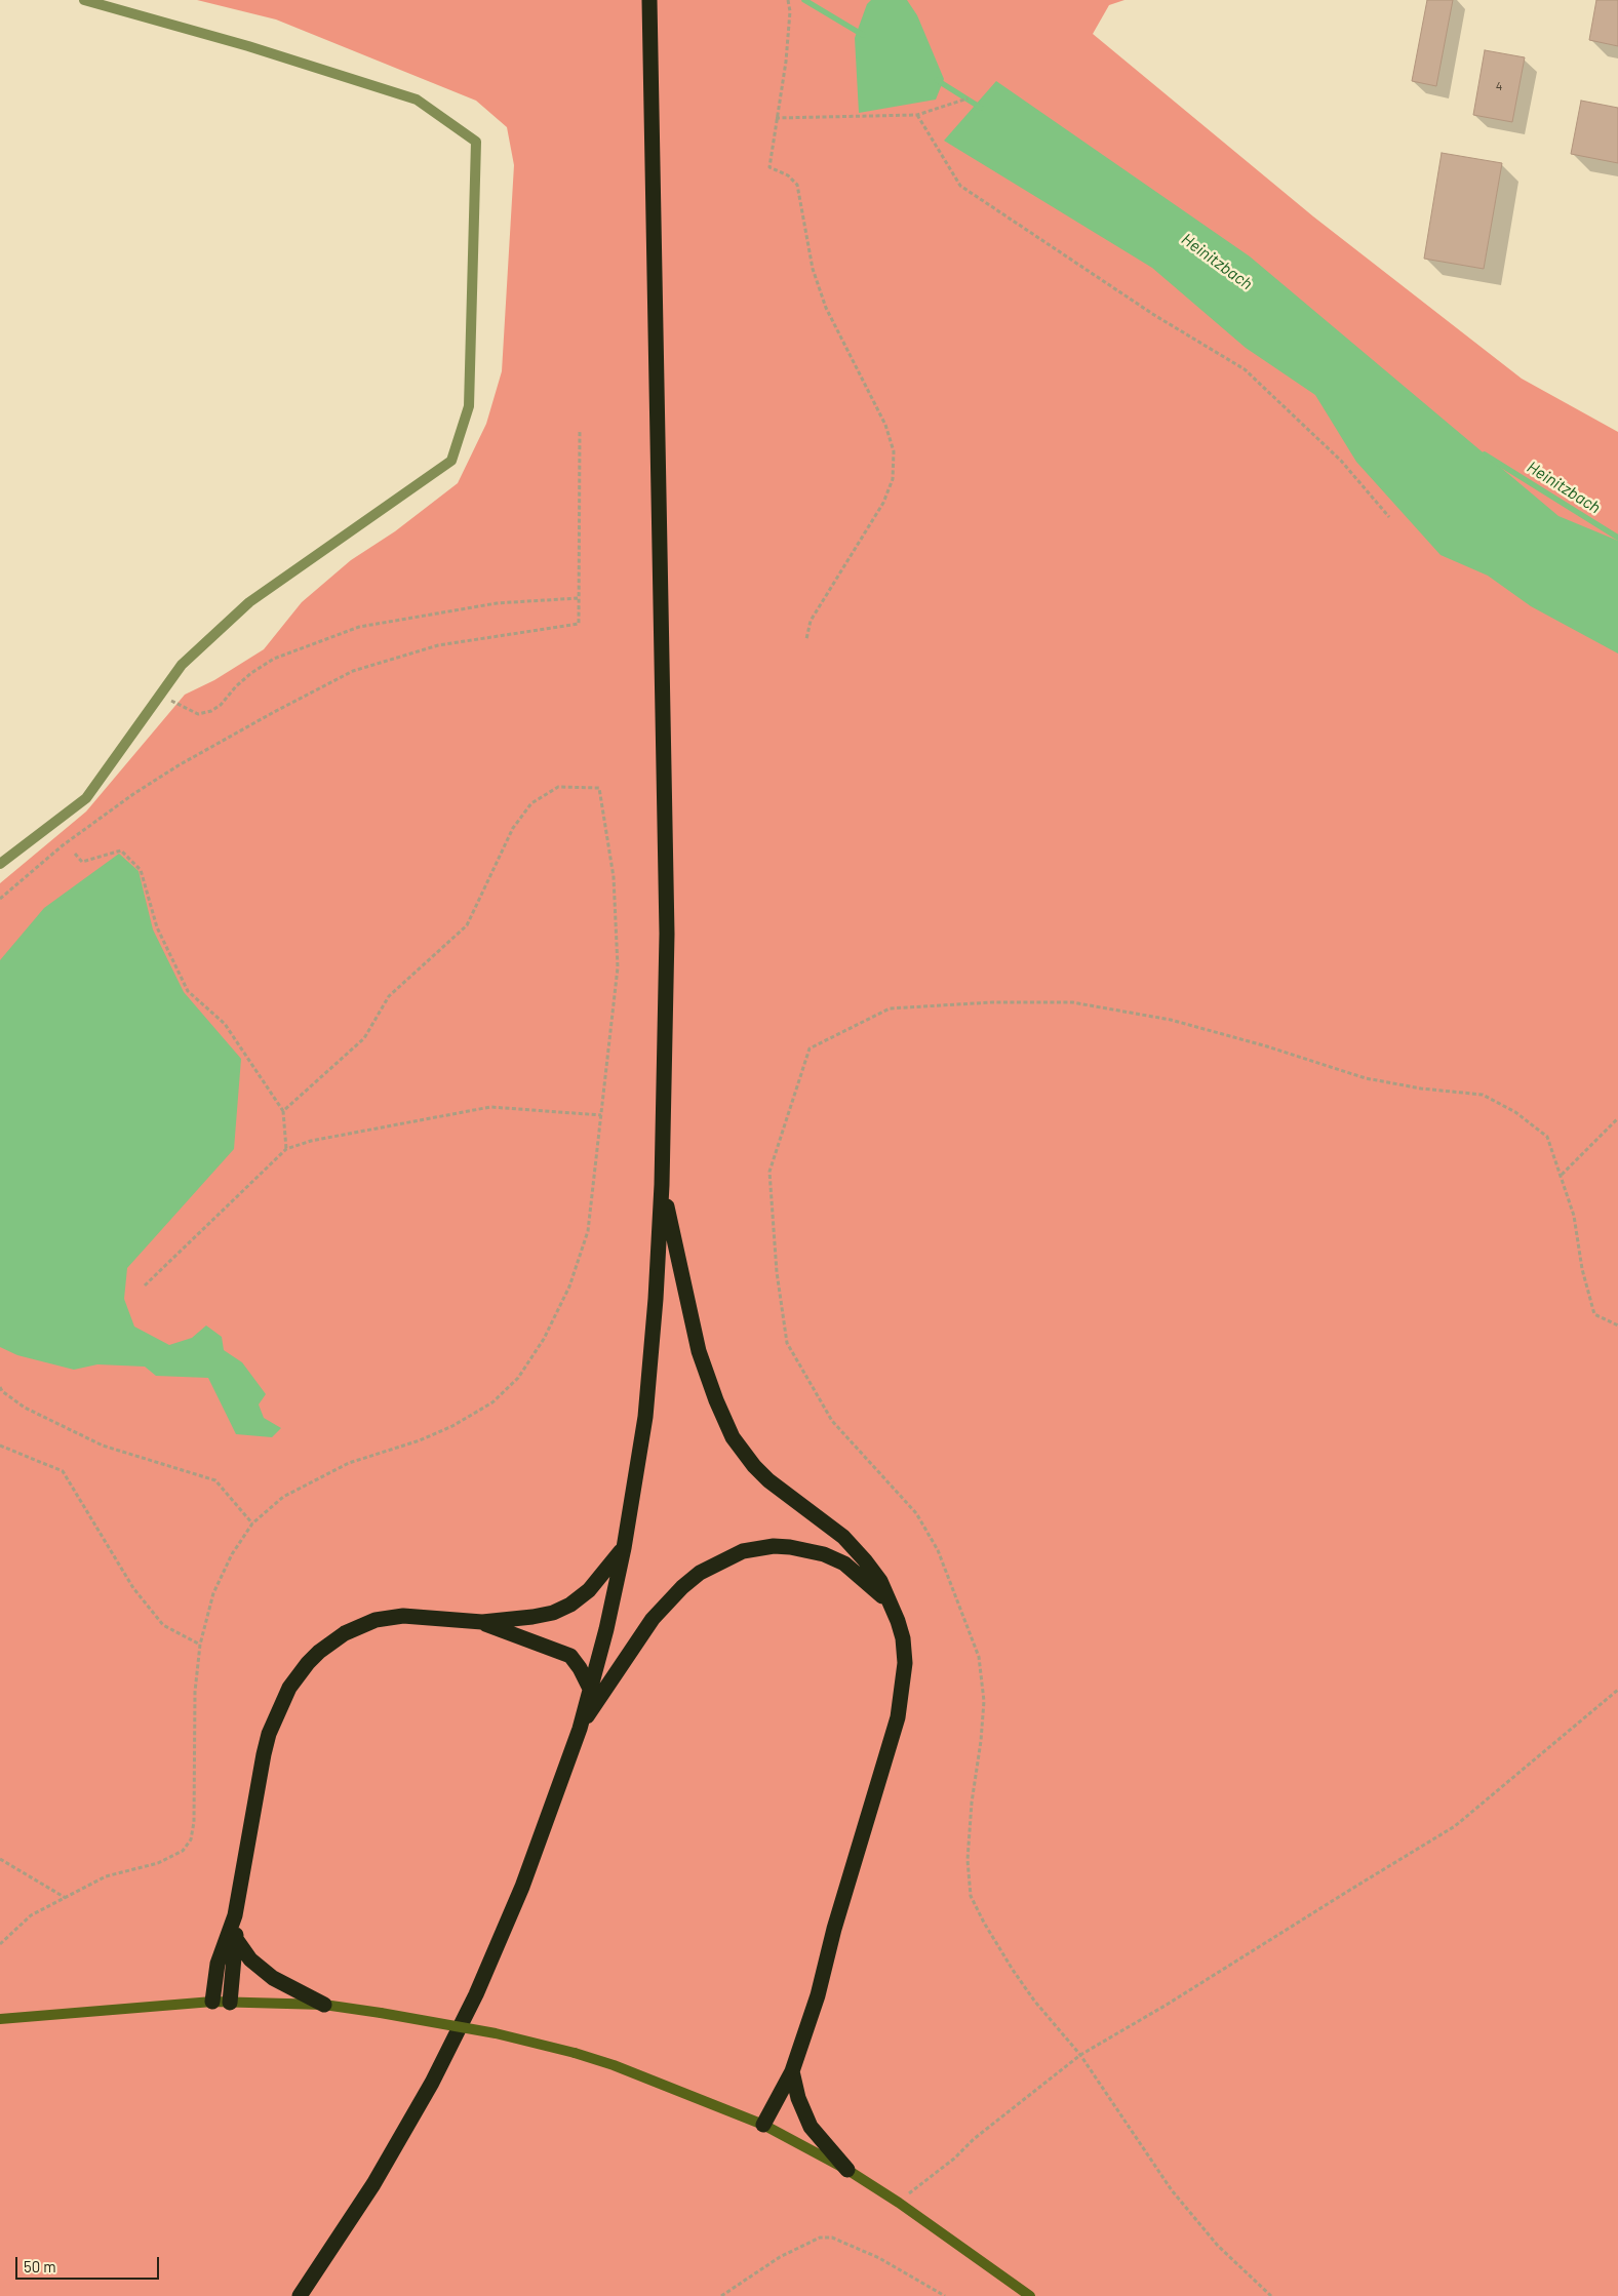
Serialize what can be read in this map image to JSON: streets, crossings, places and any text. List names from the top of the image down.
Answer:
{
  "water": ["Heinitzbach"],
  "house_numbers": ["4"],
  "scale_bar": "50 m"
}
